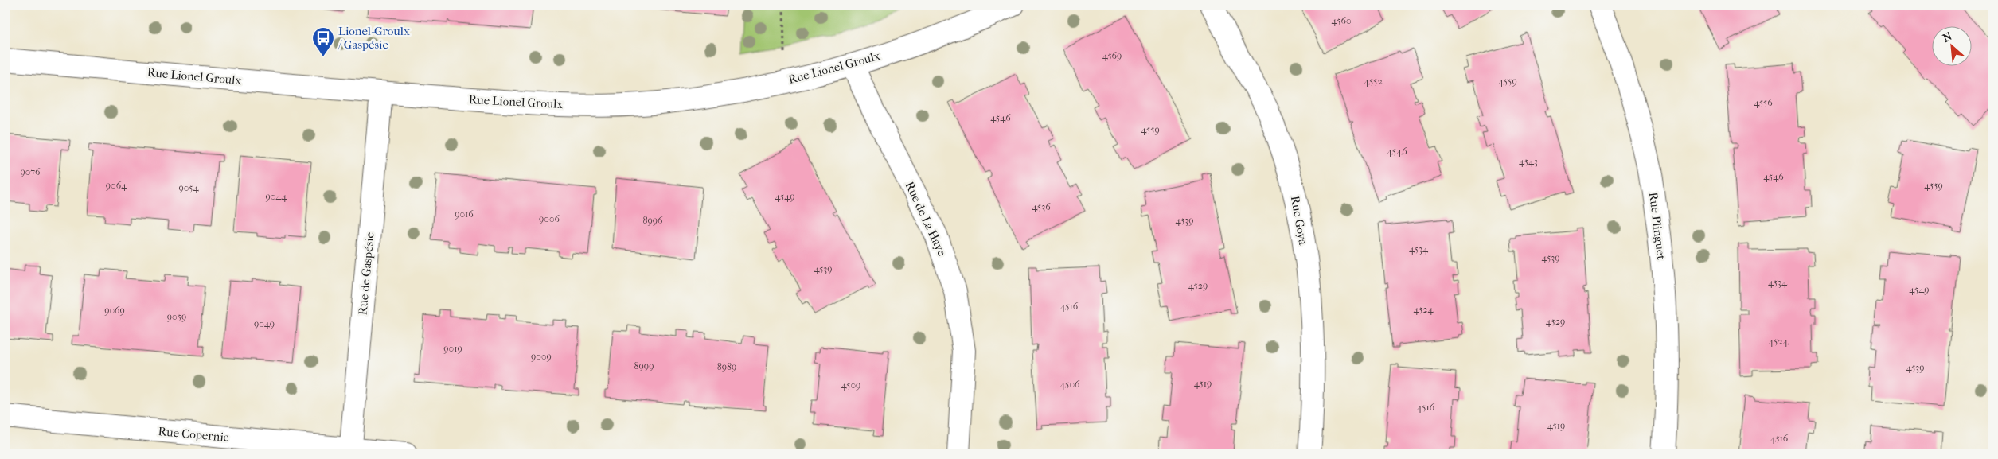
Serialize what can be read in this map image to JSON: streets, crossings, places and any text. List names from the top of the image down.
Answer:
{
  "streets": {
    "street": [
      "Rue Lionel Groulx",
      "Rue de La Haye",
      "Rue Goya",
      "Rue Plinguet",
      "Rue de Gaspésie",
      "Rue Copernic"
    ]
  },
  "crossings": [
    ["Rue Lionel Groulx", "Rue de La Haye"],
    ["Rue Lionel Groulx", "Rue de Gaspésie"],
    ["Rue de Gaspésie", "Rue Copernic"]
  ],
  "places": {
    "bus stop": ["Lionel-Groulx / Gaspésie"]
  },
  "house_numbers": [
    "4560",
    "4569",
    "4552",
    "4559",
    "4556",
    "4546",
    "4559",
    "4546",
    "4543",
    "9076",
    "4546",
    "9064",
    "4559",
    "9054",
    "9044",
    "4549",
    "4536",
    "9016",
    "9006",
    "8996",
    "4539",
    "4534",
    "4539",
    "4539",
    "4534",
    "4529",
    "4549",
    "4516",
    "4524",
    "9069",
    "9059",
    "4529",
    "9049",
    "4524",
    "9019",
    "9009",
    "8999",
    "8989",
    "4539",
    "4519",
    "4506",
    "4509",
    "4516",
    "4519",
    "4516"
  ],
  "north": "top left"
}
